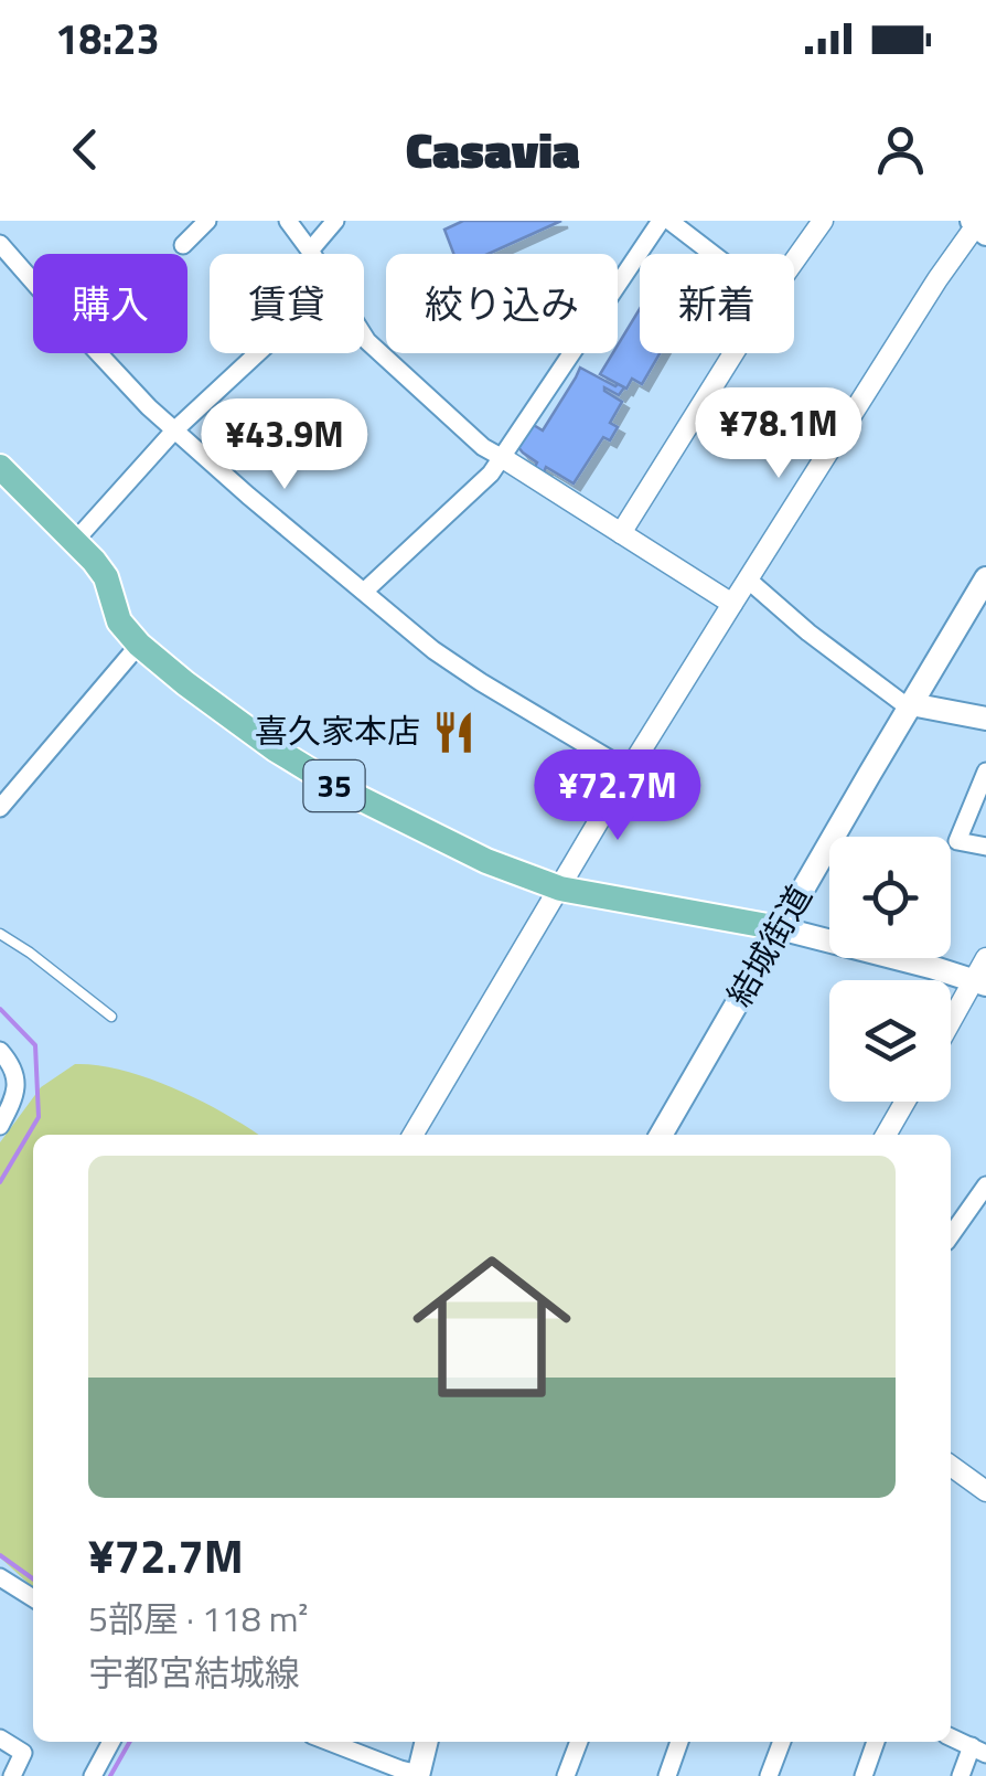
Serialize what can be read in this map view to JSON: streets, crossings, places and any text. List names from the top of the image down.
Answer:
{
  "streets": {
    "main road": ["35", "結城街道"]
  },
  "crossings": [
    ["35", "結城街道"]
  ],
  "places": {
    "restaurant": ["喜久家本店"]
  },
  "page": {
    "status": "18:23",
    "header": "Casavia",
    "chip": [
      "購入",
      "賃貸",
      "絞り込み",
      "新着"
    ],
    "price": ["¥78.1M", "¥43.9M", "¥72.7M"],
    "list": [
      {
        "name": "¥72.7M",
        "note": "5部屋 · 118 m² · 宇都宮結城線"
      }
    ]
  }
}
